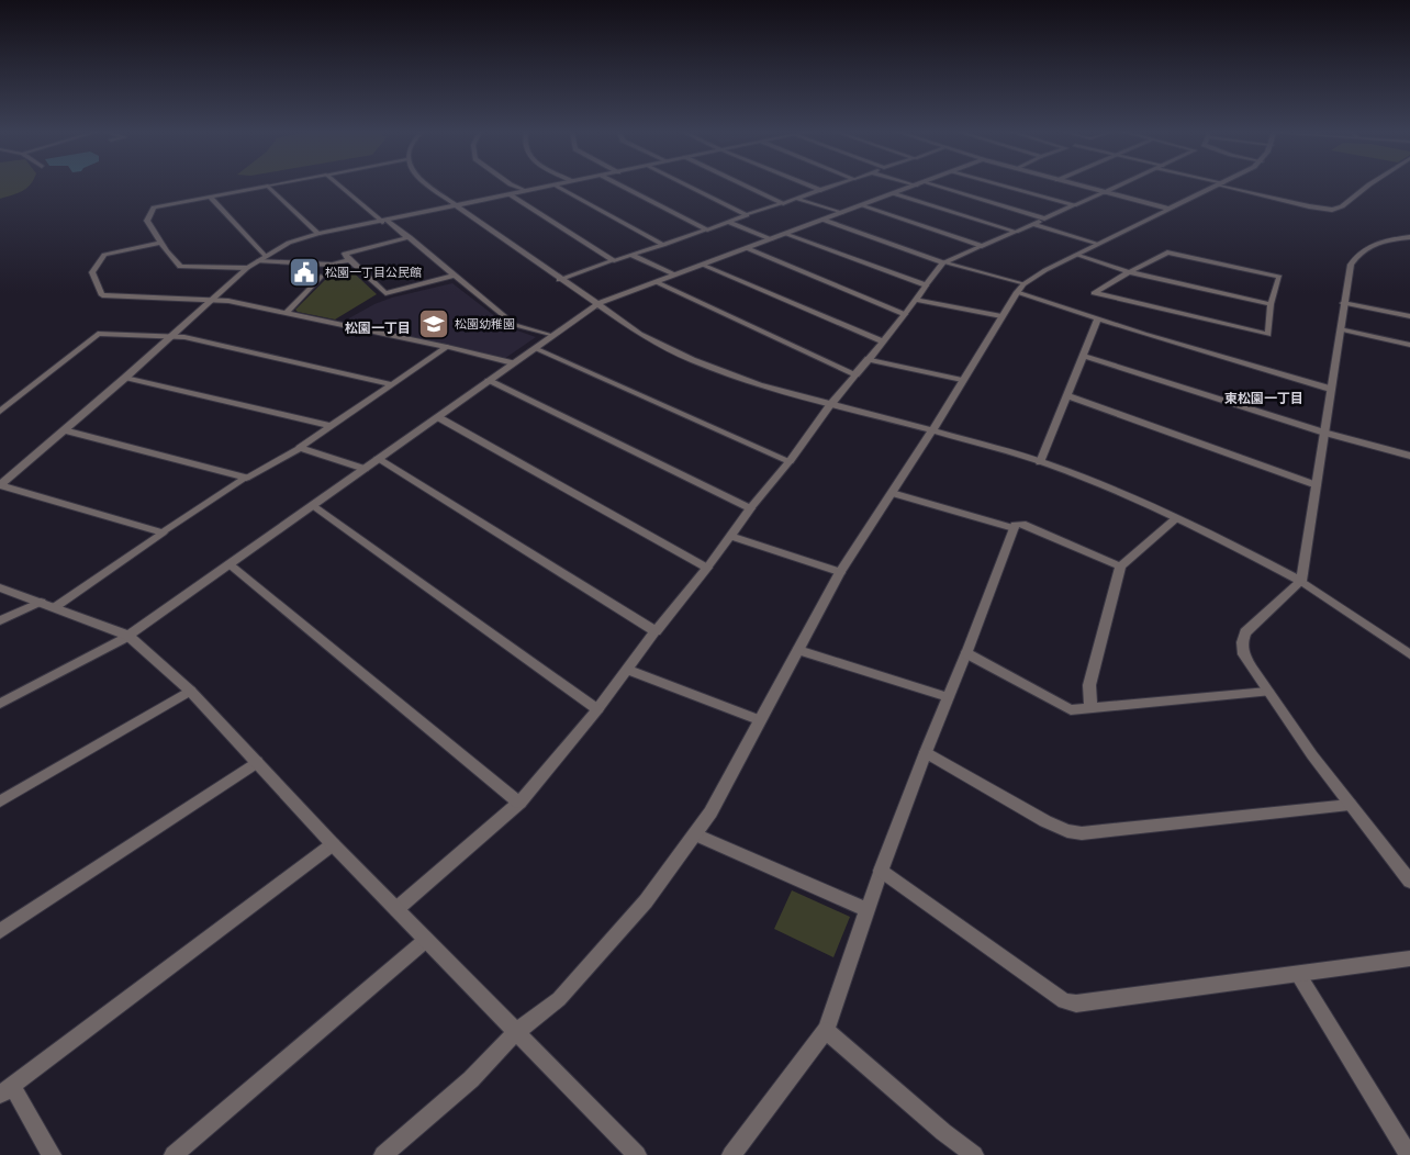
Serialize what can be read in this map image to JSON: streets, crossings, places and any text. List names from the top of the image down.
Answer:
{
  "districts": ["松園一丁目", "東松園一丁目"],
  "places": {
    "public building": ["松園一丁目公民館"],
    "school or university": ["松園幼稚園"]
  }
}
